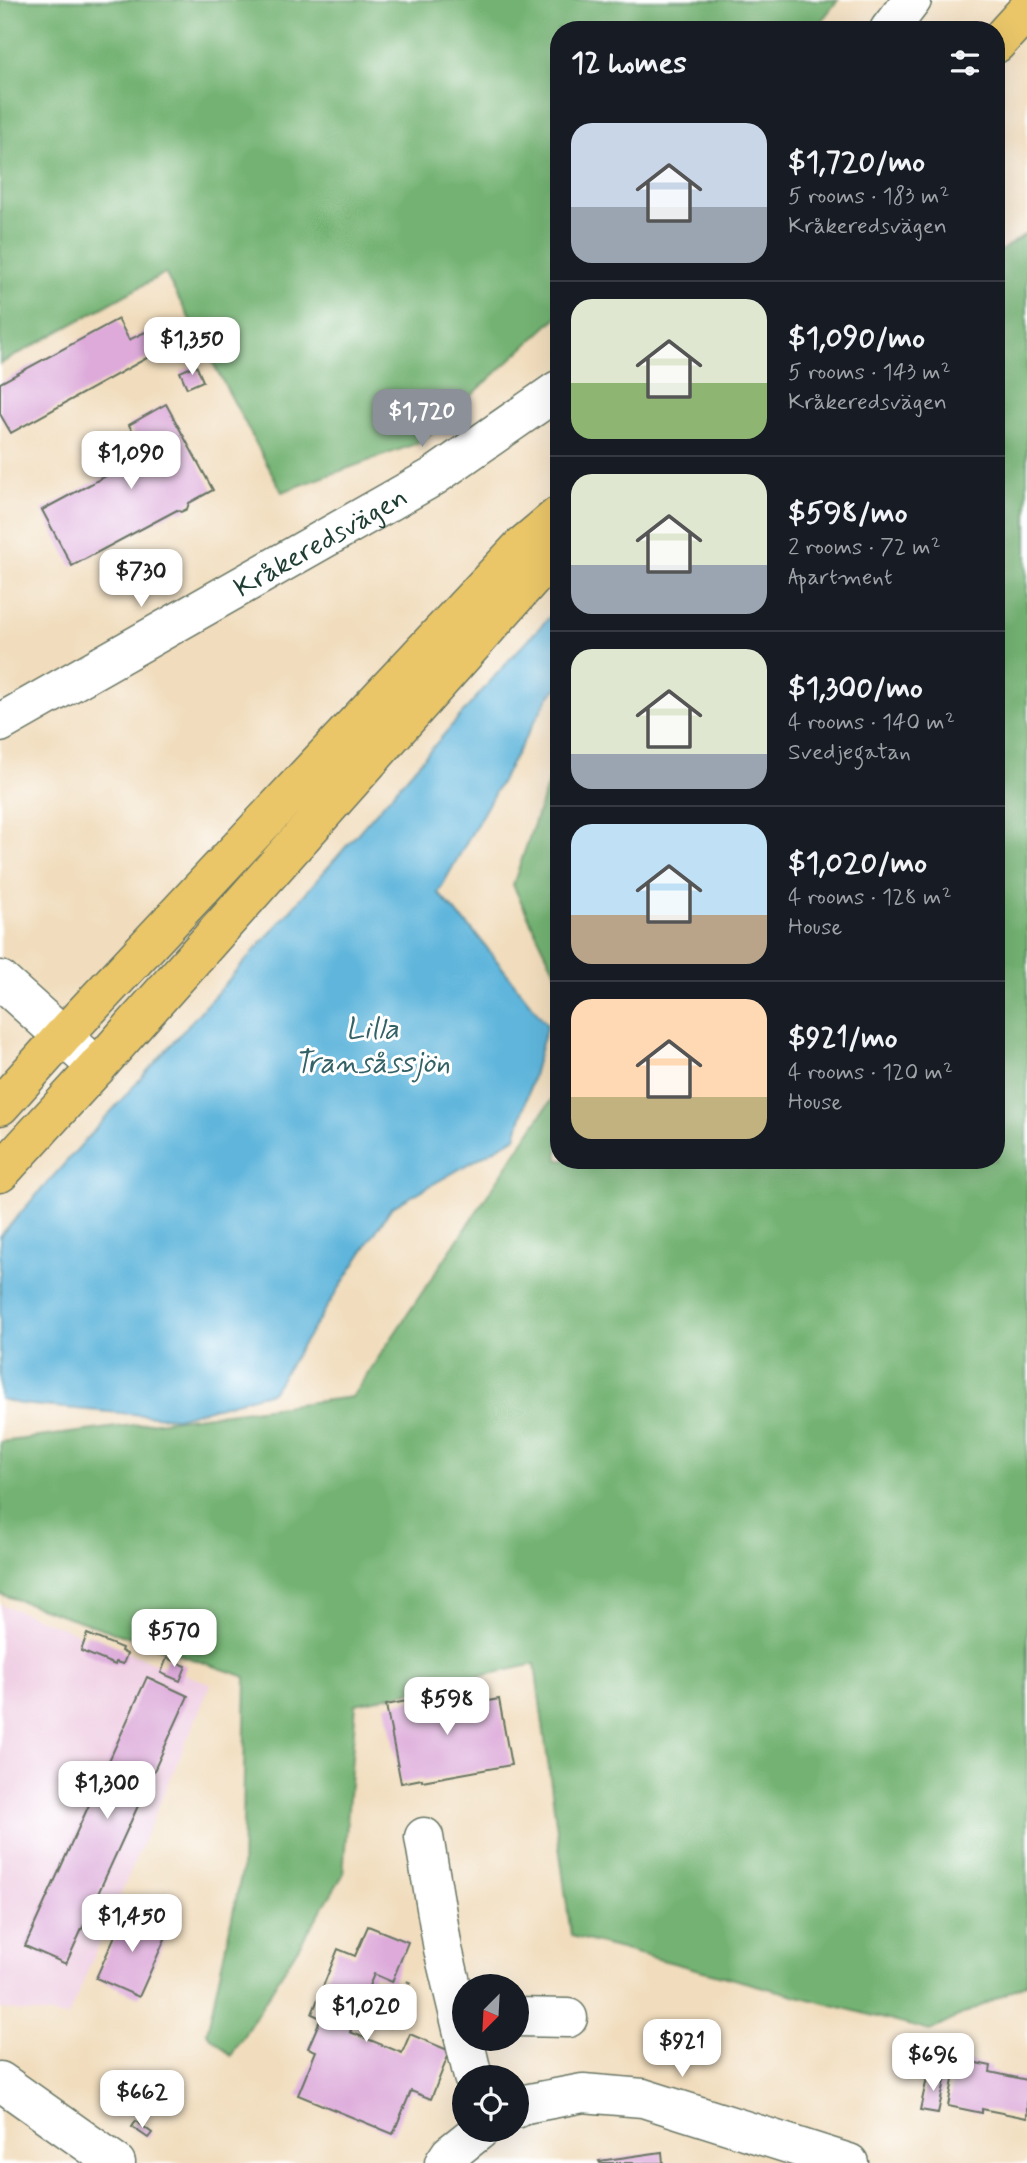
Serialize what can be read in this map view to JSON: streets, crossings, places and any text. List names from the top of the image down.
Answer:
{
  "streets": {
    "street": ["Kråkeredsvägen"]
  },
  "water": ["Lilla Transåssjön"],
  "north": "bottom left",
  "page": {
    "heading": "12 homes",
    "list": [
      {
        "name": "$1,720/mo",
        "note": "5 rooms · 183 m² · Kråkeredsvägen"
      },
      {
        "name": "$1,090/mo",
        "note": "5 rooms · 143 m² · Kråkeredsvägen"
      },
      {
        "name": "$598/mo",
        "note": "2 rooms · 72 m² · Apartment"
      },
      {
        "name": "$1,300/mo",
        "note": "4 rooms · 140 m² · Svedjegatan"
      },
      {
        "name": "$1,020/mo",
        "note": "4 rooms · 128 m² · House"
      },
      {
        "name": "$921/mo",
        "note": "4 rooms · 120 m² · House"
      }
    ],
    "price": [
      "$1,350",
      "$1,720",
      "$1,090",
      "$730",
      "$570",
      "$598",
      "$1,300",
      "$1,450",
      "$1,020",
      "$921",
      "$696",
      "$662"
    ]
  }
}
